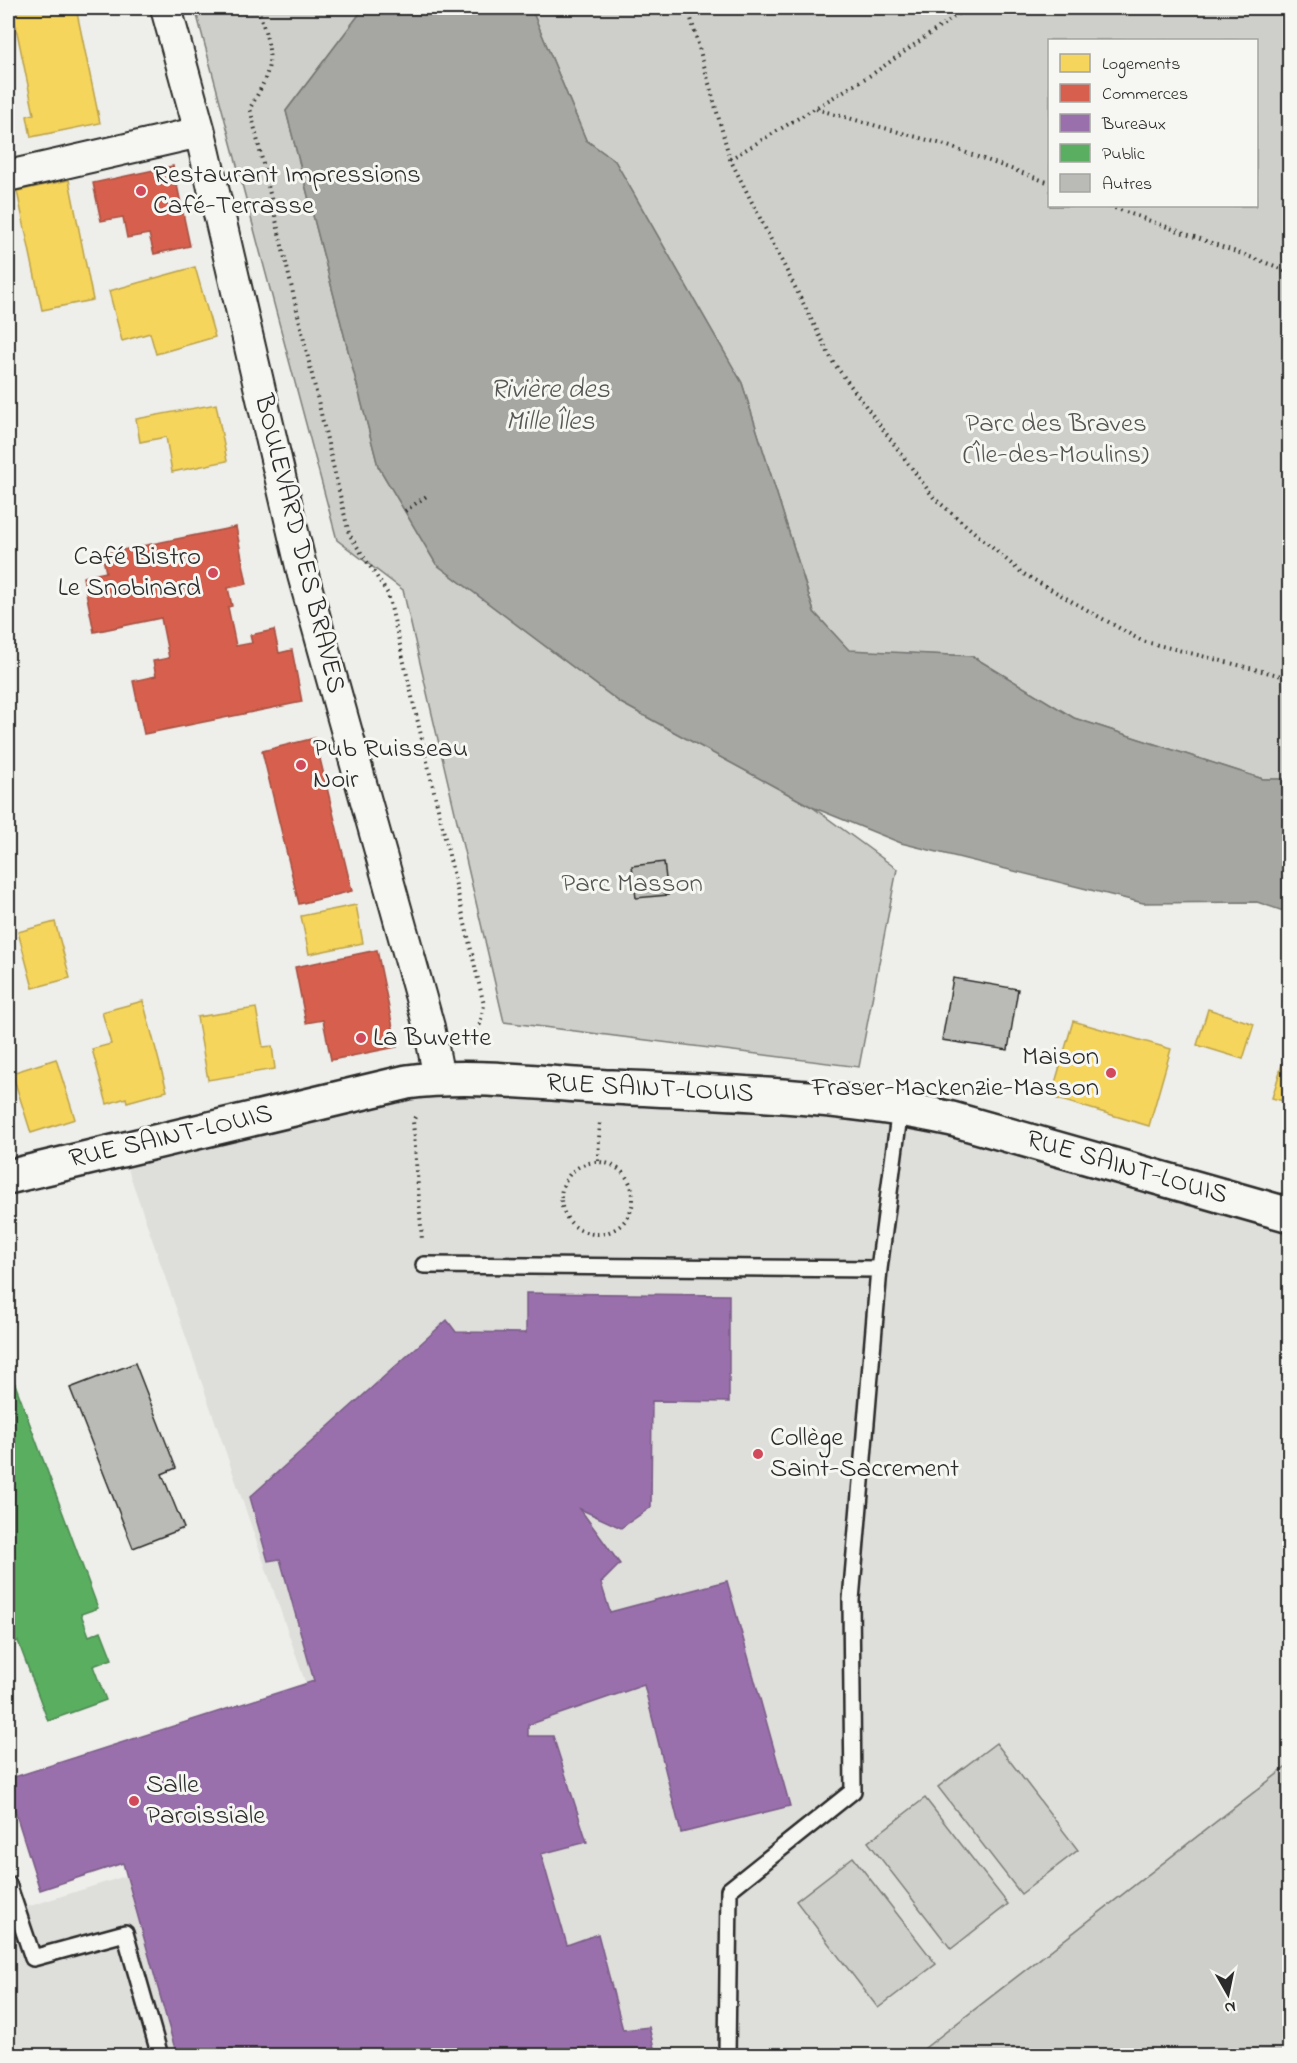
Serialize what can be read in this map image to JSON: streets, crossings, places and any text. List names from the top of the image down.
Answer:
{
  "streets": {
    "main road": ["RUE SAINT-LOUIS"],
    "street": ["BOULEVARD DES BRAVES"]
  },
  "crossings": [
    ["BOULEVARD DES BRAVES", "RUE SAINT-LOUIS"]
  ],
  "water": ["Rivière des Mille Îles"],
  "parks": ["Parc des Braves (Île-des-Moulins)", "Parc Masson"],
  "places": [
    "Restaurant Impressions Café-Terrasse",
    "Café Bistro Le Snobinard",
    "Pub Ruisseau Noir",
    "La Buvette",
    "Maison Fraser-Mackenzie-Masson",
    "Collège Saint-Sacrement",
    "Salle Paroissiale"
  ],
  "legend": [
    "Logements",
    "Commerces",
    "Bureaux",
    "Public",
    "Autres"
  ],
  "north": "bottom"
}
